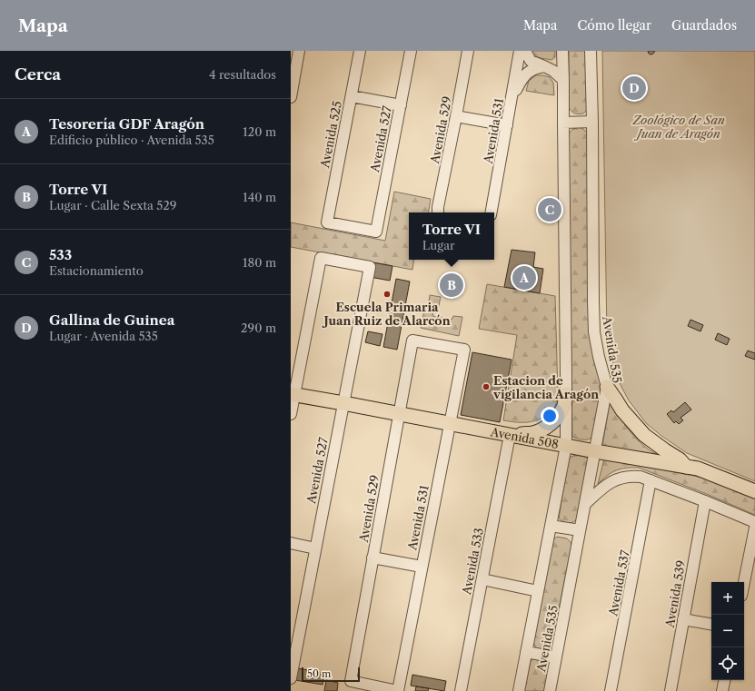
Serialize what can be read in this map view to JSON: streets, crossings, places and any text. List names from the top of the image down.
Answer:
{
  "streets": {
    "main road": ["Avenida 508"],
    "street": [
      "Avenida 529",
      "Avenida 531",
      "Avenida 525",
      "Avenida 527",
      "Avenida 535",
      "Avenida 533",
      "Avenida 537",
      "Avenida 539"
    ]
  },
  "crossings": [
    ["Avenida 529", "Avenida 531"],
    ["Avenida 529", "Avenida 508"],
    ["Avenida 531", "Avenida 508"],
    ["Avenida 525", "Avenida 527"],
    ["Avenida 527", "Avenida 508"],
    ["Avenida 535", "Avenida 508"],
    ["Avenida 508", "Avenida 533"]
  ],
  "parks": ["Zoológico de San Juan de Aragón"],
  "places": ["Escuela Primaria Juan Ruiz de Alarcón", "Estacion de vigilancia Aragón"],
  "scale_bar": "50 m",
  "page": {
    "header": "Mapa",
    "nav": ["Mapa", "Cómo llegar", "Guardados"],
    "heading": ["Cerca", "4 resultados"],
    "pins": [
      "D",
      "C",
      "A",
      "B"
    ],
    "list": [
      {
        "mark": "A",
        "name": "Tesorería GDF Aragón",
        "note": "Edificio público · Avenida 535",
        "value": "120 m"
      },
      {
        "mark": "B",
        "name": "Torre VI",
        "note": "Lugar · Calle Sexta 529",
        "value": "140 m"
      },
      {
        "mark": "C",
        "name": "533",
        "note": "Estacionamiento",
        "value": "180 m"
      },
      {
        "mark": "D",
        "name": "Gallina de Guinea",
        "note": "Lugar · Avenida 535",
        "value": "290 m"
      }
    ],
    "popup": ["Torre VI", "Lugar"],
    "map_buttons": ["+", "−"],
    "scale": "50 m"
  }
}
